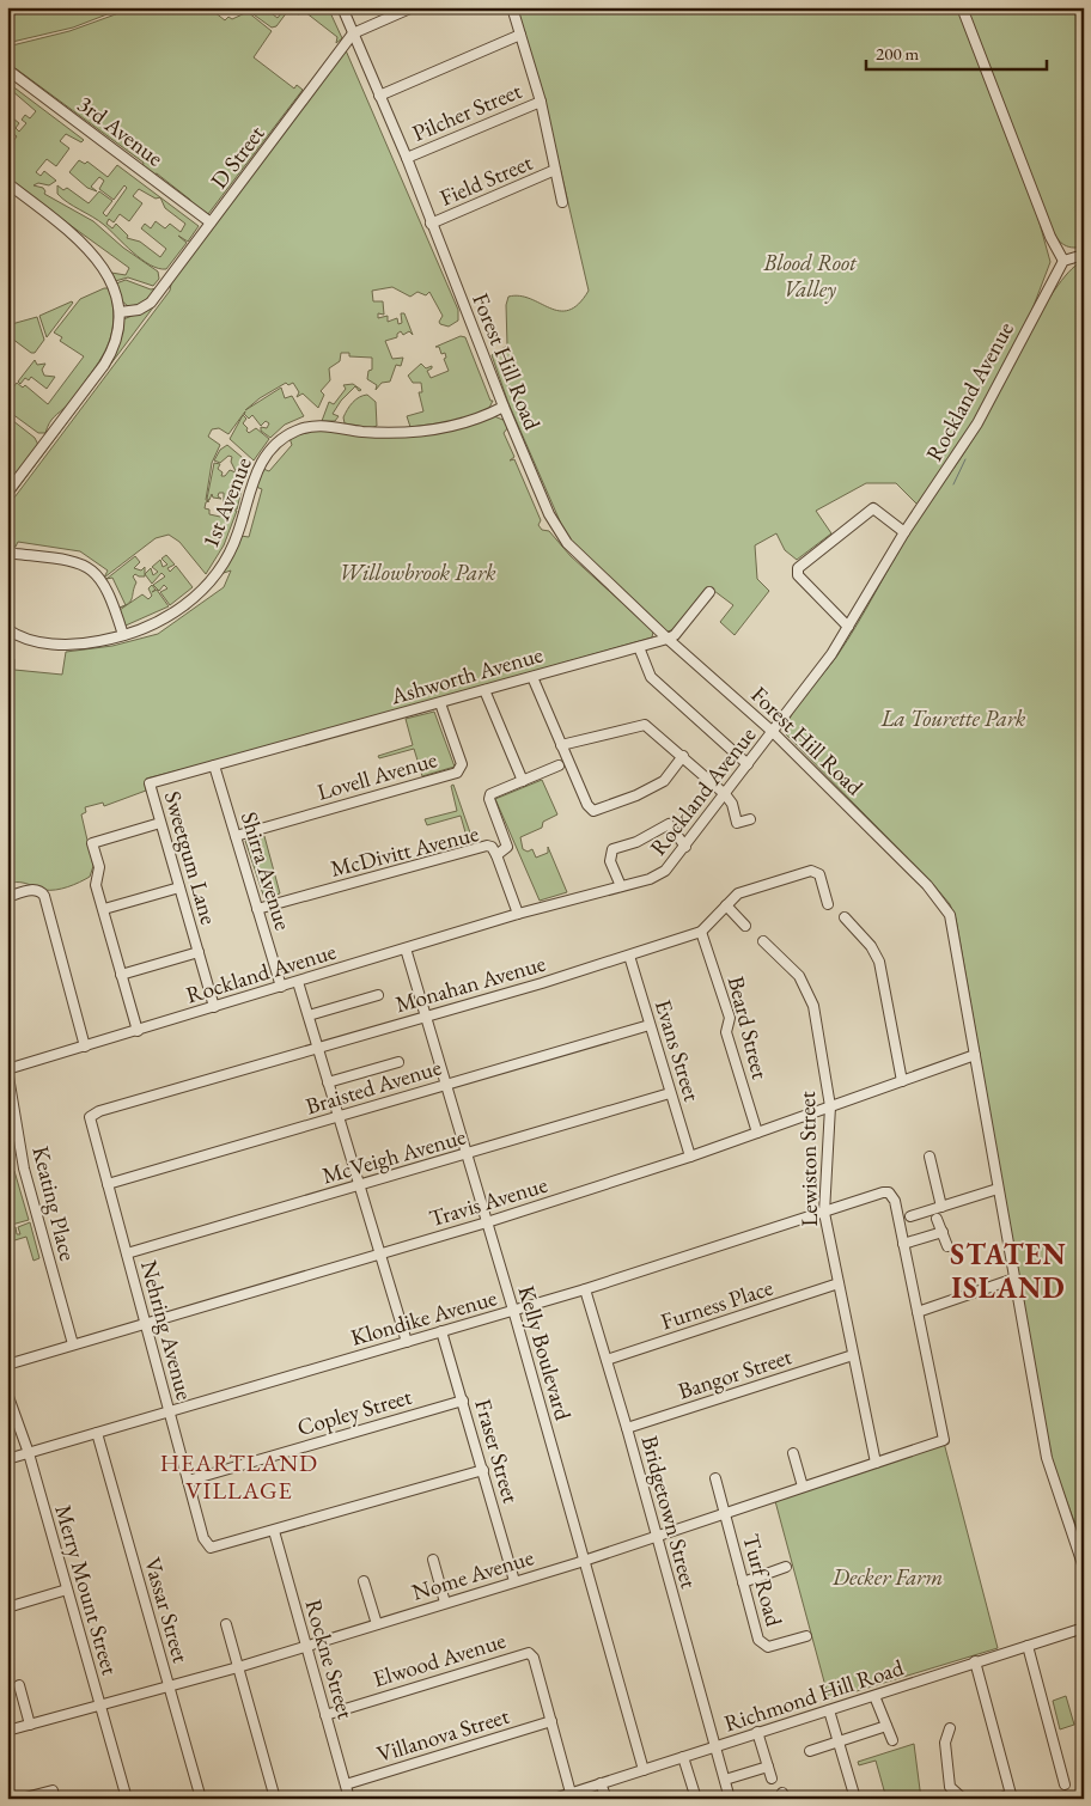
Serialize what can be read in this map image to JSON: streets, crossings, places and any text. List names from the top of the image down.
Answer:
{
  "streets": {
    "street": [
      "Pilcher Street",
      "3rd Avenue",
      "D Street",
      "Field Street",
      "Forest Hill Road",
      "Rockland Avenue",
      "1st Avenue",
      "Ashworth Avenue",
      "Lovell Avenue",
      "McDivitt Avenue",
      "Sweetgum Lane",
      "Shirra Avenue",
      "Monahan Avenue",
      "Beard Street",
      "Evans Street",
      "Braisted Avenue",
      "McVeigh Avenue",
      "Lewiston Street",
      "Travis Avenue",
      "Keating Place",
      "Furness Place",
      "Klondike Avenue",
      "Nehring Avenue",
      "Kelly Boulevard",
      "Bangor Street",
      "Copley Street",
      "Fraser Street",
      "Bridgetown Street",
      "Nome Avenue",
      "Turf Road",
      "Merry Mount Street",
      "Vassar Street",
      "Rockne Street",
      "Elwood Avenue",
      "Richmond Hill Road",
      "Villanova Street"
    ]
  },
  "crossings": [
    ["Pilcher Street", "Forest Hill Road"],
    ["3rd Avenue", "D Street"],
    ["D Street", "Forest Hill Road"],
    ["Field Street", "Forest Hill Road"],
    ["Forest Hill Road", "Rockland Avenue"],
    ["Forest Hill Road", "1st Avenue"],
    ["Forest Hill Road", "Ashworth Avenue"],
    ["Forest Hill Road", "Travis Avenue"],
    ["Rockland Avenue", "McDivitt Avenue"],
    ["Rockland Avenue", "Sweetgum Lane"],
    ["Rockland Avenue", "Shirra Avenue"],
    ["Rockland Avenue", "Keating Place"],
    ["Rockland Avenue", "Kelly Boulevard"],
    ["Ashworth Avenue", "Lovell Avenue"],
    ["Ashworth Avenue", "Sweetgum Lane"],
    ["Ashworth Avenue", "Shirra Avenue"],
    ["Lovell Avenue", "Shirra Avenue"],
    ["McDivitt Avenue", "Shirra Avenue"],
    ["Sweetgum Lane", "Shirra Avenue"],
    ["Monahan Avenue", "Beard Street"],
    ["Monahan Avenue", "Evans Street"],
    ["Monahan Avenue", "Nehring Avenue"],
    ["Monahan Avenue", "Kelly Boulevard"],
    ["Beard Street", "Travis Avenue"],
    ["Evans Street", "Braisted Avenue"],
    ["Evans Street", "McVeigh Avenue"],
    ["Evans Street", "Travis Avenue"],
    ["Braisted Avenue", "Nehring Avenue"],
    ["Braisted Avenue", "Kelly Boulevard"],
    ["McVeigh Avenue", "Nehring Avenue"],
    ["McVeigh Avenue", "Kelly Boulevard"],
    ["Lewiston Street", "Travis Avenue"],
    ["Lewiston Street", "Furness Place"],
    ["Lewiston Street", "Klondike Avenue"],
    ["Lewiston Street", "Bangor Street"],
    ["Lewiston Street", "Nome Avenue"],
    ["Travis Avenue", "Keating Place"],
    ["Travis Avenue", "Nehring Avenue"],
    ["Travis Avenue", "Kelly Boulevard"],
    ["Furness Place", "Bridgetown Street"],
    ["Klondike Avenue", "Nehring Avenue"],
    ["Klondike Avenue", "Kelly Boulevard"],
    ["Klondike Avenue", "Fraser Street"],
    ["Klondike Avenue", "Bridgetown Street"],
    ["Klondike Avenue", "Merry Mount Street"],
    ["Klondike Avenue", "Vassar Street"],
    ["Nehring Avenue", "Copley Street"],
    ["Nehring Avenue", "Rockne Street"],
    ["Kelly Boulevard", "Nome Avenue"],
    ["Kelly Boulevard", "Richmond Hill Road"],
    ["Bangor Street", "Bridgetown Street"],
    ["Copley Street", "Fraser Street"],
    ["Fraser Street", "Nome Avenue"],
    ["Bridgetown Street", "Nome Avenue"],
    ["Bridgetown Street", "Richmond Hill Road"],
    ["Nome Avenue", "Turf Road"],
    ["Nome Avenue", "Merry Mount Street"],
    ["Nome Avenue", "Vassar Street"],
    ["Nome Avenue", "Rockne Street"],
    ["Rockne Street", "Elwood Avenue"],
    ["Rockne Street", "Villanova Street"],
    ["Elwood Avenue", "Villanova Street"]
  ],
  "districts": ["STATEN ISLAND", "HEARTLAND VILLAGE"],
  "parks": [
    "Blood Root Valley",
    "Willowbrook Park",
    "La Tourette Park",
    "Decker Farm"
  ],
  "scale_bar": "200 m"
}
